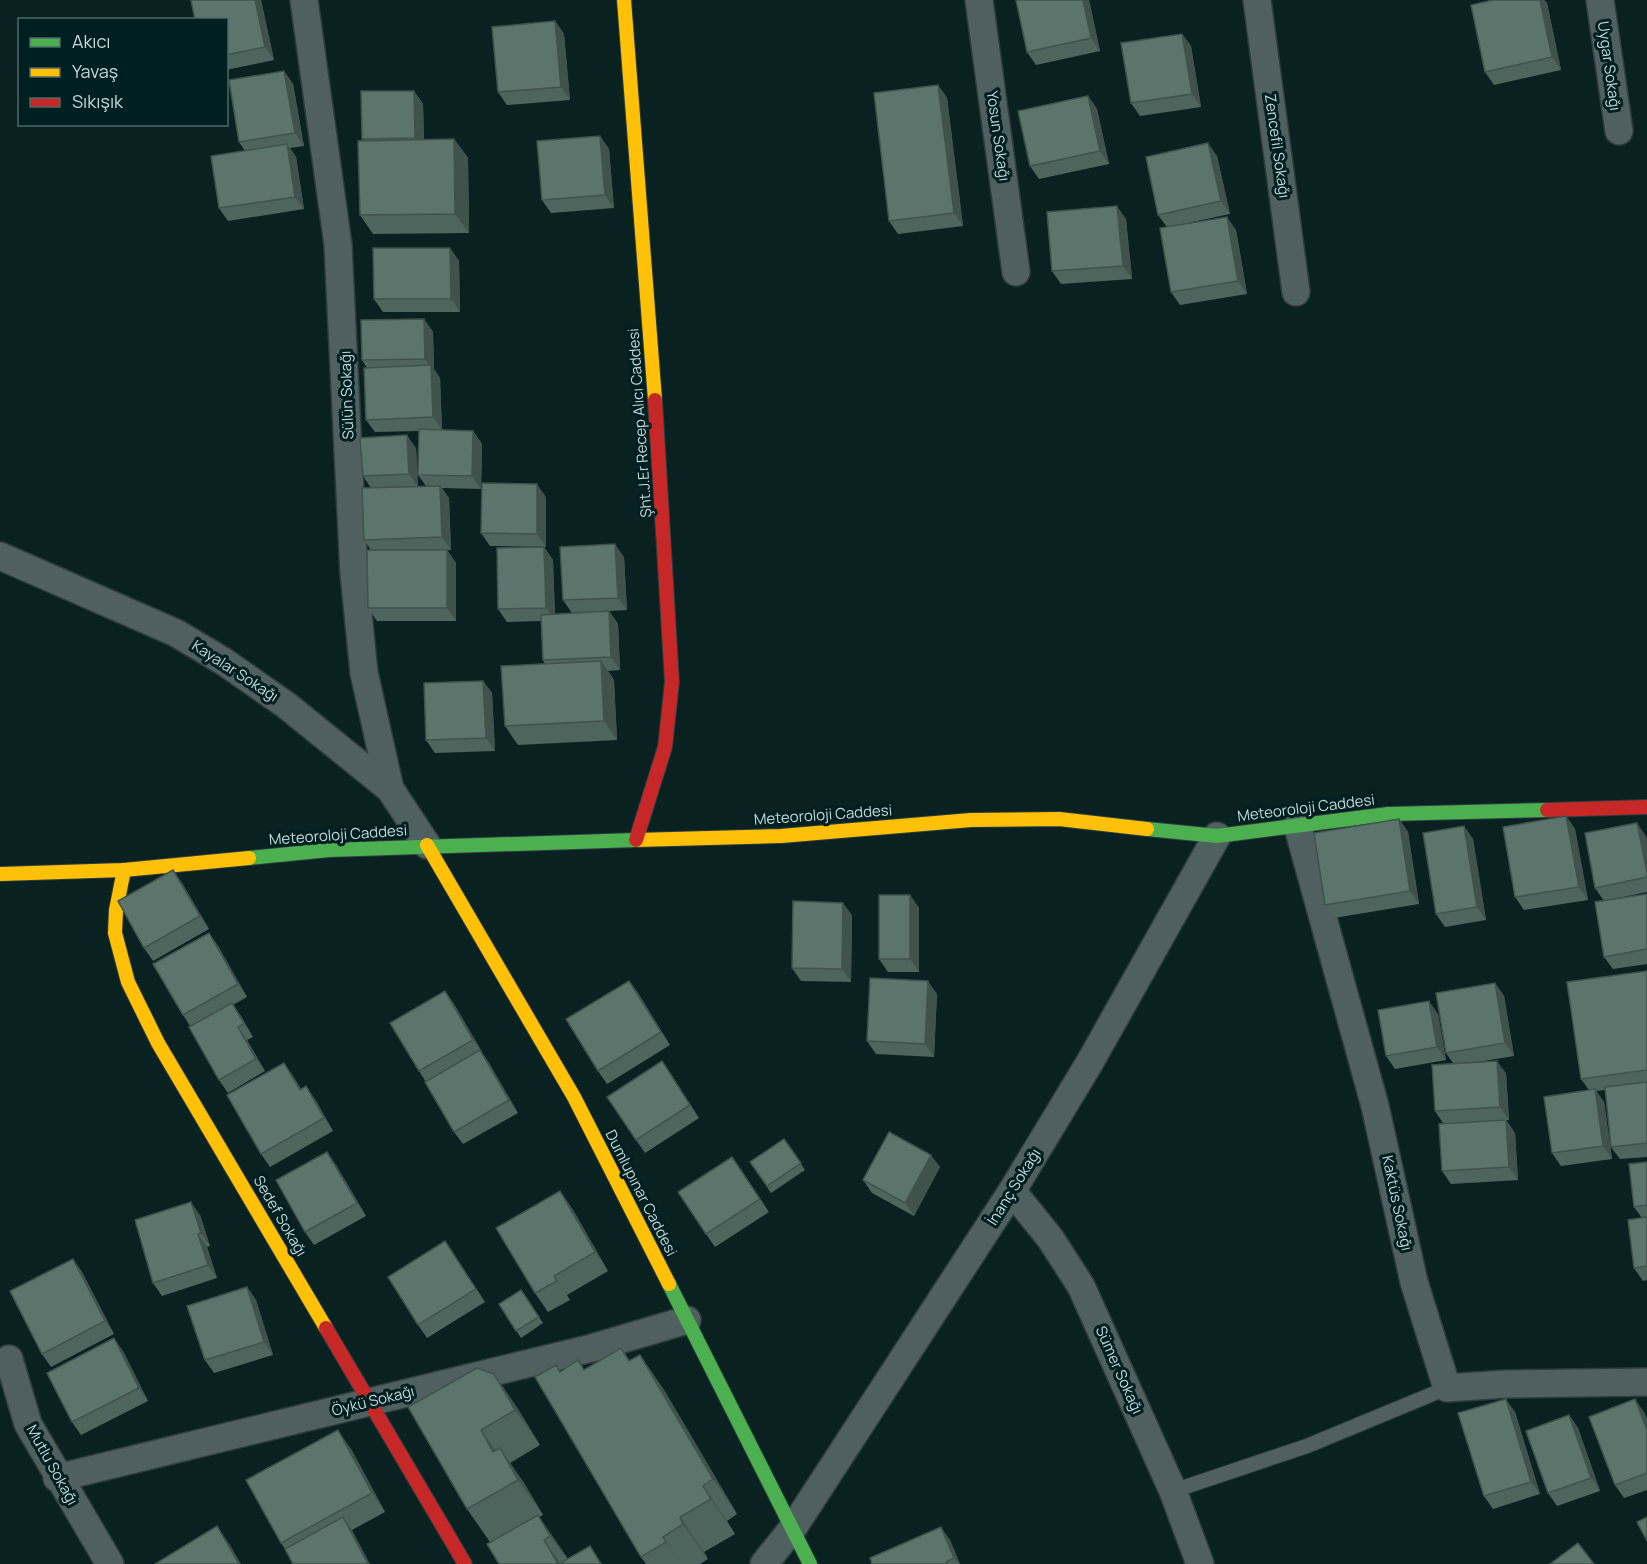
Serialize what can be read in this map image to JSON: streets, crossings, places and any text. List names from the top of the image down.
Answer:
{
  "streets": {
    "street": [
      "Uygar Sokağı",
      "Yosun Sokağı",
      "Zencefil Sokağı",
      "Sülün Sokağı",
      "Şht.J.Er Recep Alıcı Caddesi",
      "Kayalar Sokağı",
      "Meteoroloji Caddesi",
      "İnanç Sokağı",
      "Dumlupınar Caddesi",
      "Kaktüs Sokağı",
      "Sedef Sokağı",
      "Sümer Sokağı",
      "Öykü Sokağı",
      "Mutlu Sokağı"
    ]
  },
  "crossings": [
    ["Sülün Sokağı", "Kayalar Sokağı"],
    ["Şht.J.Er Recep Alıcı Caddesi", "Meteoroloji Caddesi"],
    ["Kayalar Sokağı", "Meteoroloji Caddesi"],
    ["Kayalar Sokağı", "Dumlupınar Caddesi"],
    ["Meteoroloji Caddesi", "İnanç Sokağı"],
    ["Meteoroloji Caddesi", "Dumlupınar Caddesi"],
    ["Meteoroloji Caddesi", "Kaktüs Sokağı"],
    ["Meteoroloji Caddesi", "Sedef Sokağı"],
    ["İnanç Sokağı", "Dumlupınar Caddesi"],
    ["İnanç Sokağı", "Sümer Sokağı"],
    ["Dumlupınar Caddesi", "Öykü Sokağı"],
    ["Sedef Sokağı", "Öykü Sokağı"],
    ["Öykü Sokağı", "Mutlu Sokağı"]
  ],
  "legend": ["Akıcı", "Yavaş", "Sıkışık"]
}
